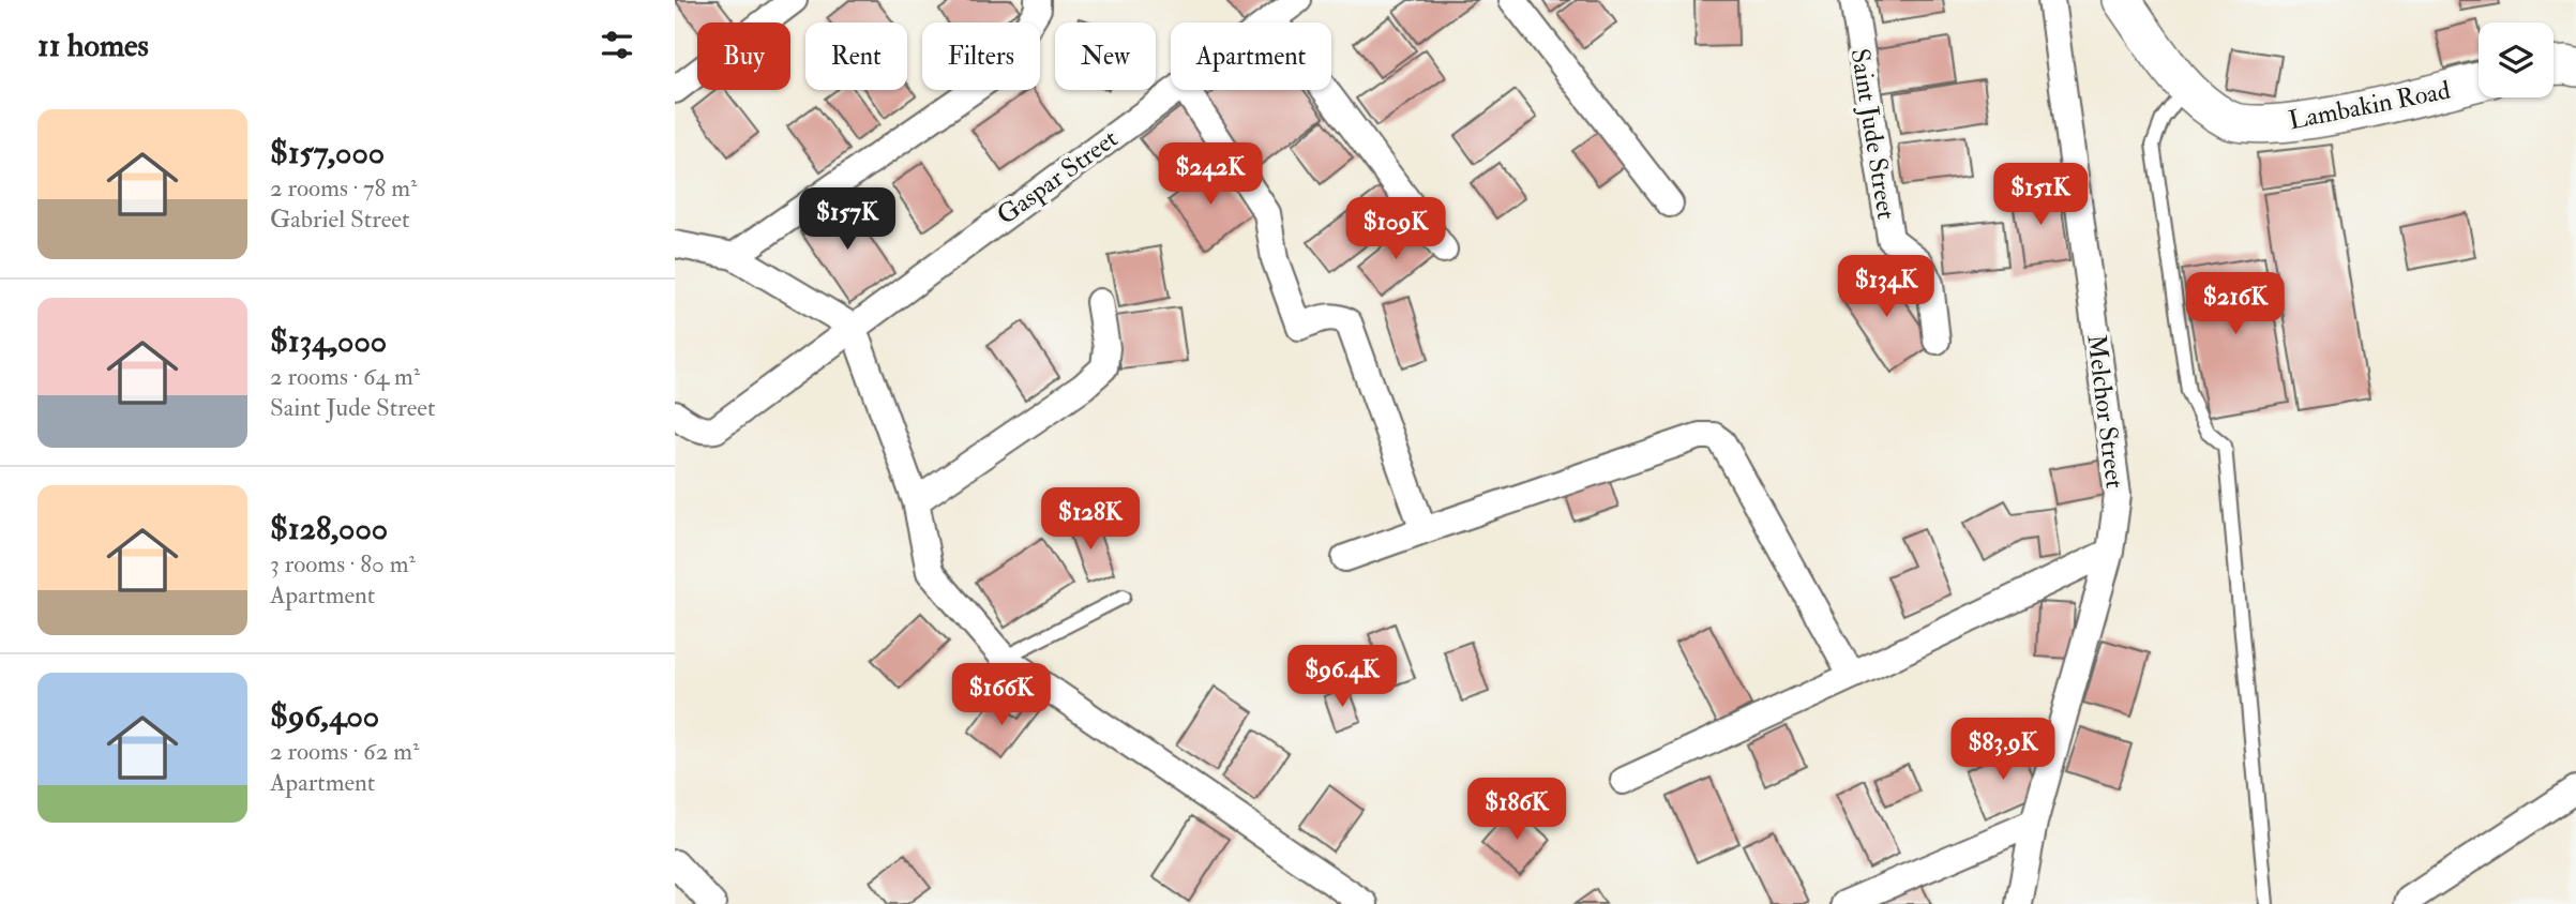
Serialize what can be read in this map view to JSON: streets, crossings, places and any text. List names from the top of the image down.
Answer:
{
  "streets": {
    "main road": ["Lambakin Road"],
    "street": ["Saint Jude Street", "Gaspar Street", "Melchor Street"]
  },
  "page": {
    "heading": "11 homes",
    "chip": [
      "Buy",
      "Rent",
      "Filters",
      "New",
      "Apartment"
    ],
    "list": [
      {
        "name": "$157,000",
        "note": "2 rooms · 78 m² · Gabriel Street"
      },
      {
        "name": "$134,000",
        "note": "2 rooms · 64 m² · Saint Jude Street"
      },
      {
        "name": "$128,000",
        "note": "3 rooms · 80 m² · Apartment"
      },
      {
        "name": "$96,400",
        "note": "2 rooms · 62 m² · Apartment"
      }
    ],
    "price": [
      "$242K",
      "$151K",
      "$157K",
      "$109K",
      "$134K",
      "$216K",
      "$128K",
      "$96.4K",
      "$166K",
      "$83.9K",
      "$186K"
    ]
  }
}
